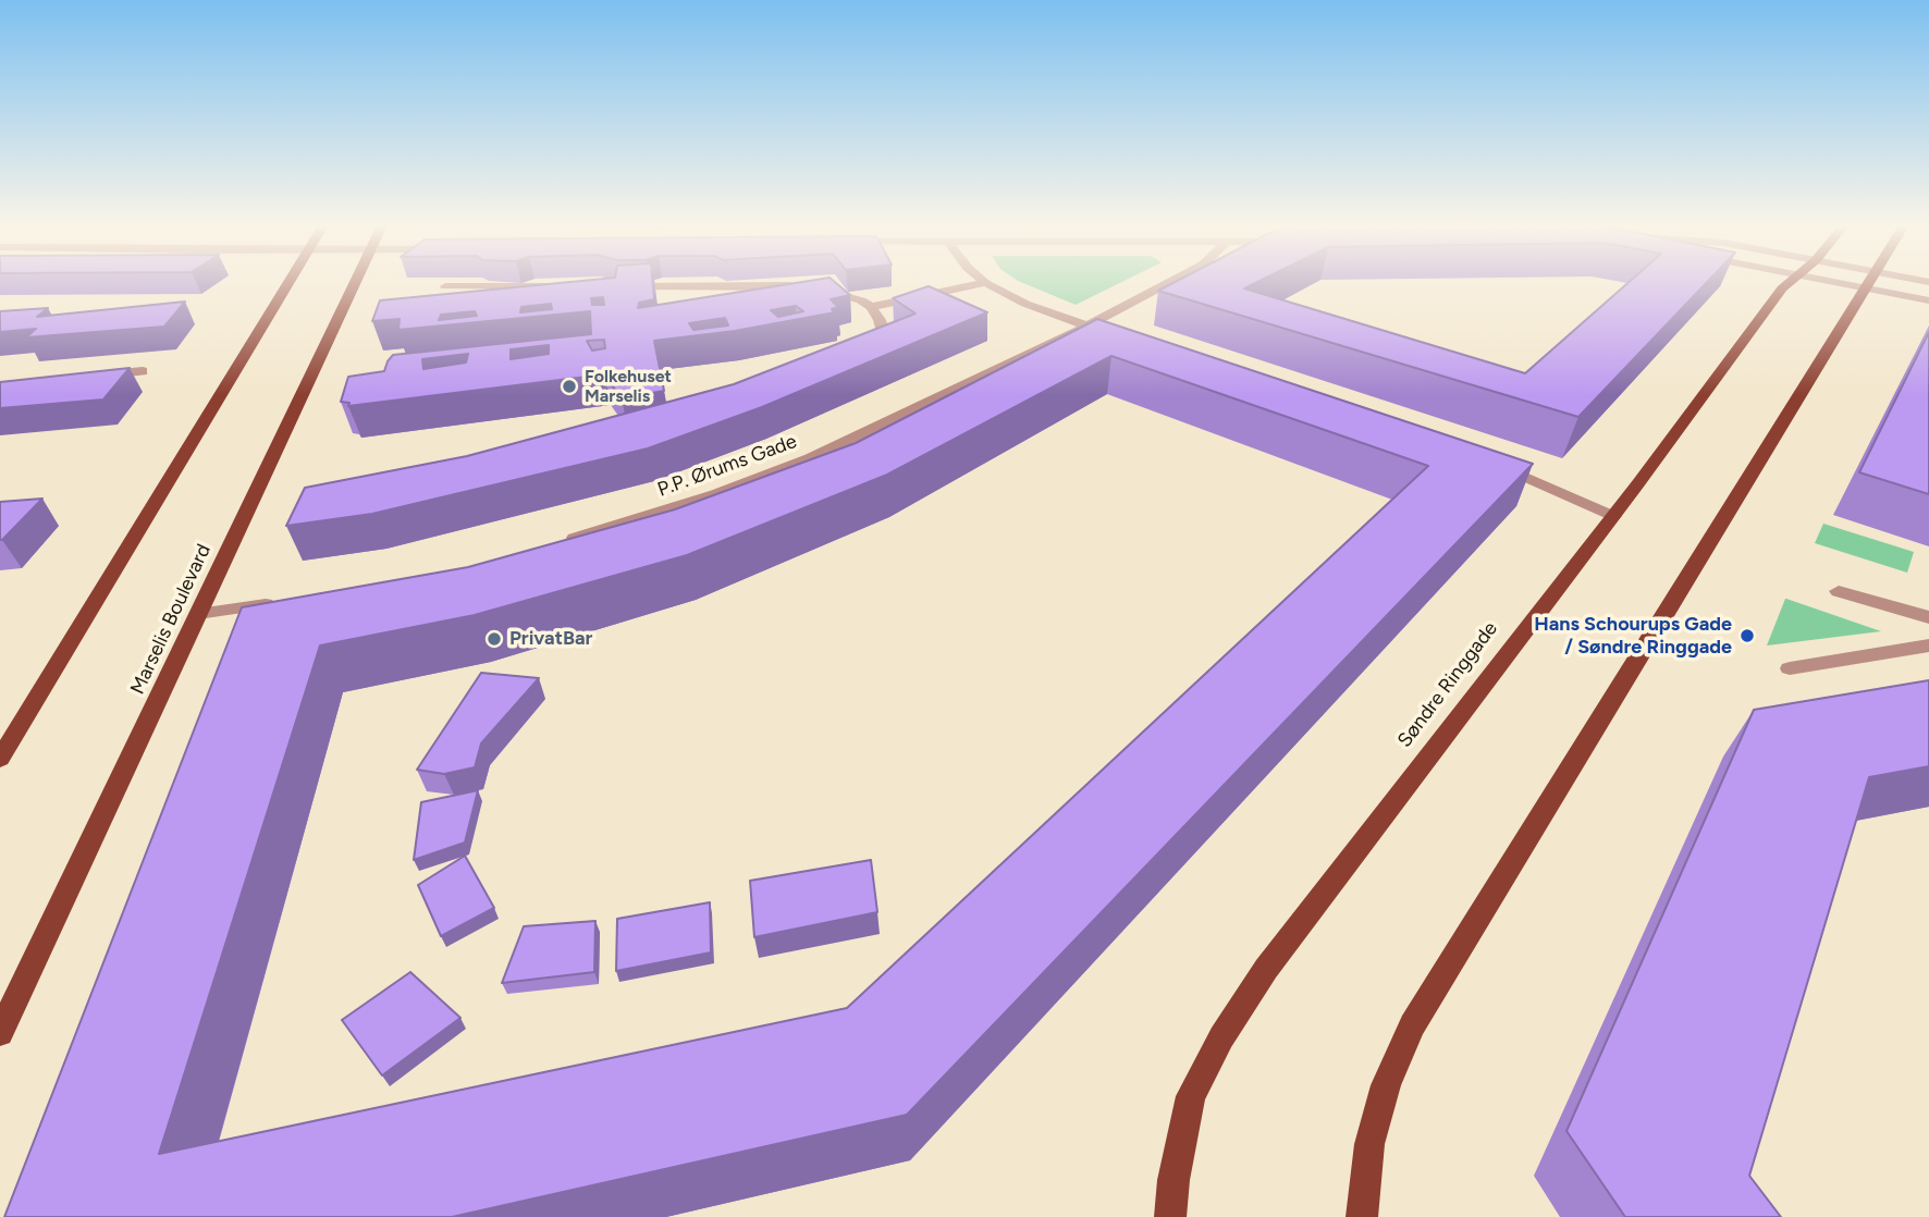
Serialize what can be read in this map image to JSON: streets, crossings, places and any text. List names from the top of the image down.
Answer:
{
  "streets": {
    "main road": ["Marselis Boulevard", "Søndre Ringgade"],
    "street": ["P.P. Ørums Gade"]
  },
  "places": ["Folkehuset Marselis", "Hans Schourups Gade / Søndre Ringgade", "PrivatBar"]
}
